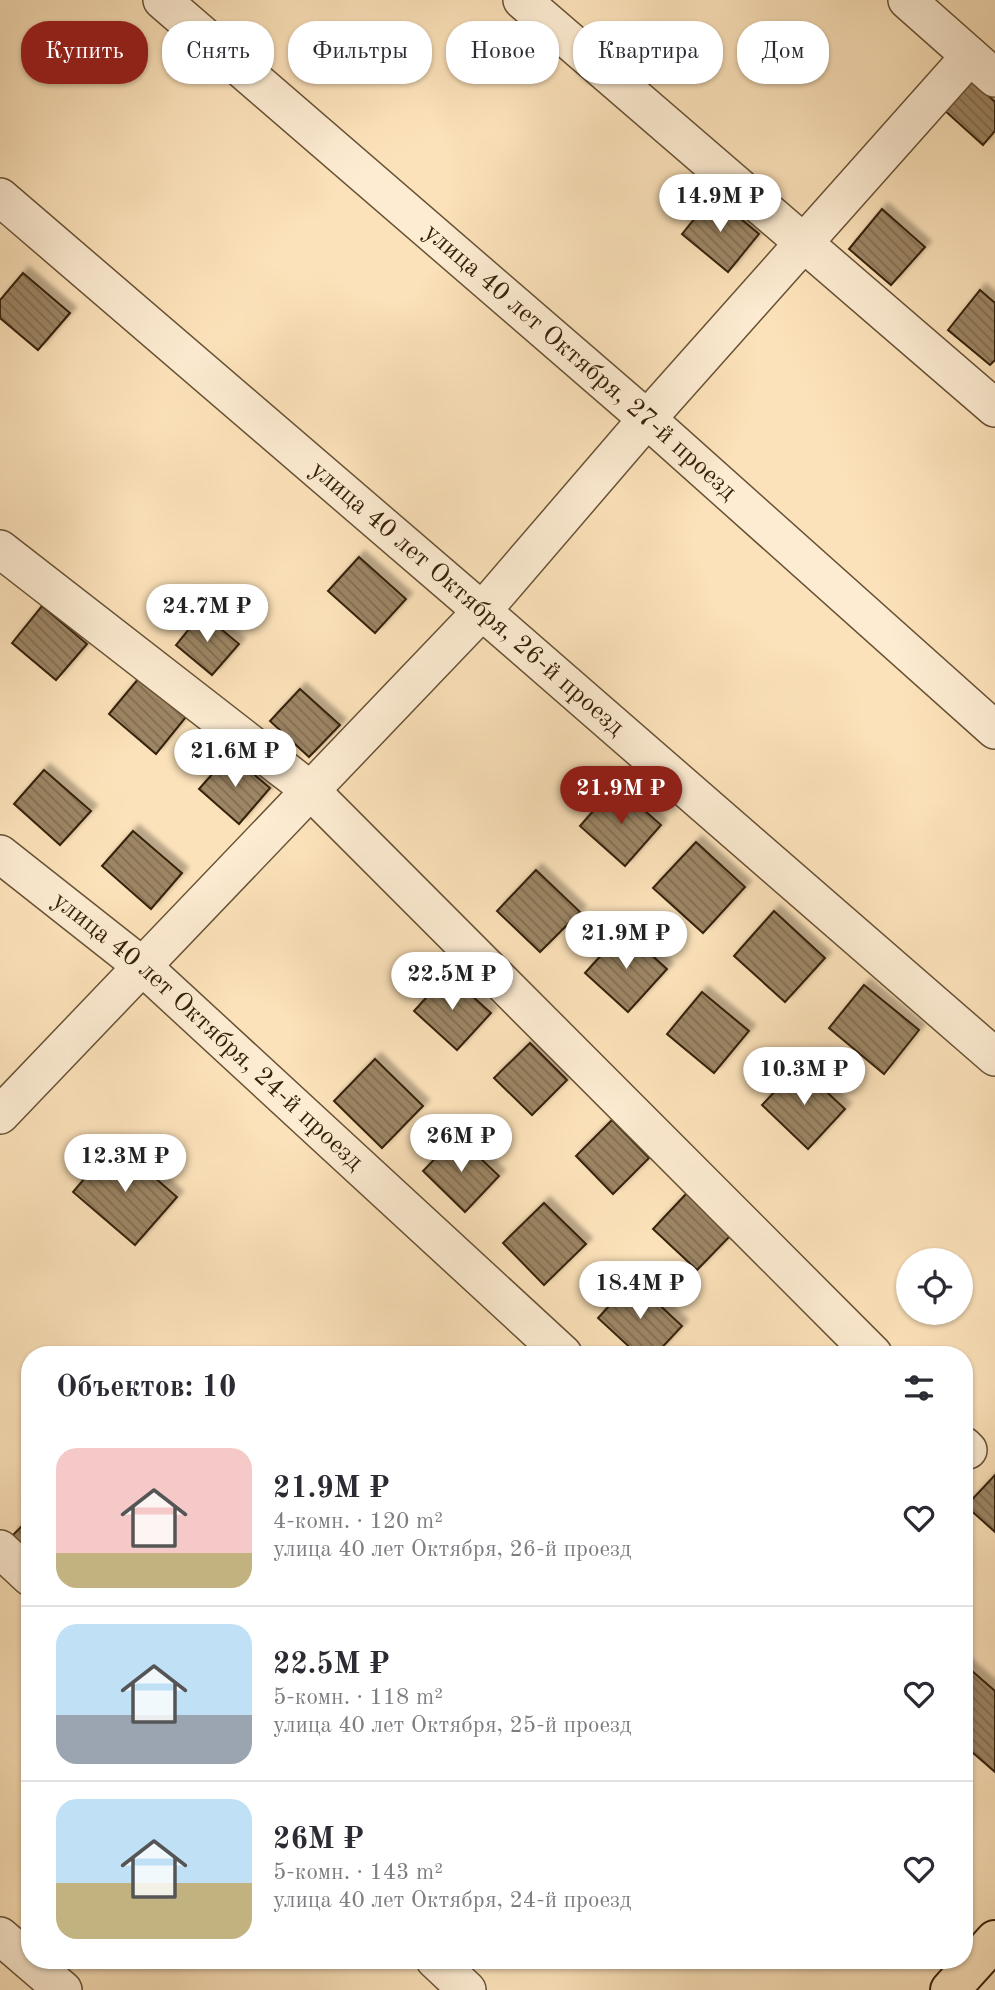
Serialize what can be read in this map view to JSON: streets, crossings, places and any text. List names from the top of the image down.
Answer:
{
  "streets": {
    "street": ["улица 40 лет Октября, 27-й проезд", "улица 40 лет Октября, 26-й проезд", "улица 40 лет Октября, 24-й проезд"]
  },
  "page": {
    "chip": [
      "Купить",
      "Снять",
      "Фильтры",
      "Новое",
      "Квартира",
      "Дом"
    ],
    "price": [
      "14.9M ₽",
      "24.7M ₽",
      "21.6M ₽",
      "21.9M ₽",
      "21.9M ₽",
      "22.5M ₽",
      "10.3M ₽",
      "26M ₽",
      "12.3M ₽",
      "18.4M ₽"
    ],
    "heading": "Объектов: 10",
    "list": [
      {
        "name": "21.9M ₽",
        "note": "4-комн. · 120 m² · улица 40 лет Октября, 26-й проезд"
      },
      {
        "name": "22.5M ₽",
        "note": "5-комн. · 118 m² · улица 40 лет Октября, 25-й проезд"
      },
      {
        "name": "26M ₽",
        "note": "5-комн. · 143 m² · улица 40 лет Октября, 24-й проезд"
      }
    ]
  }
}
